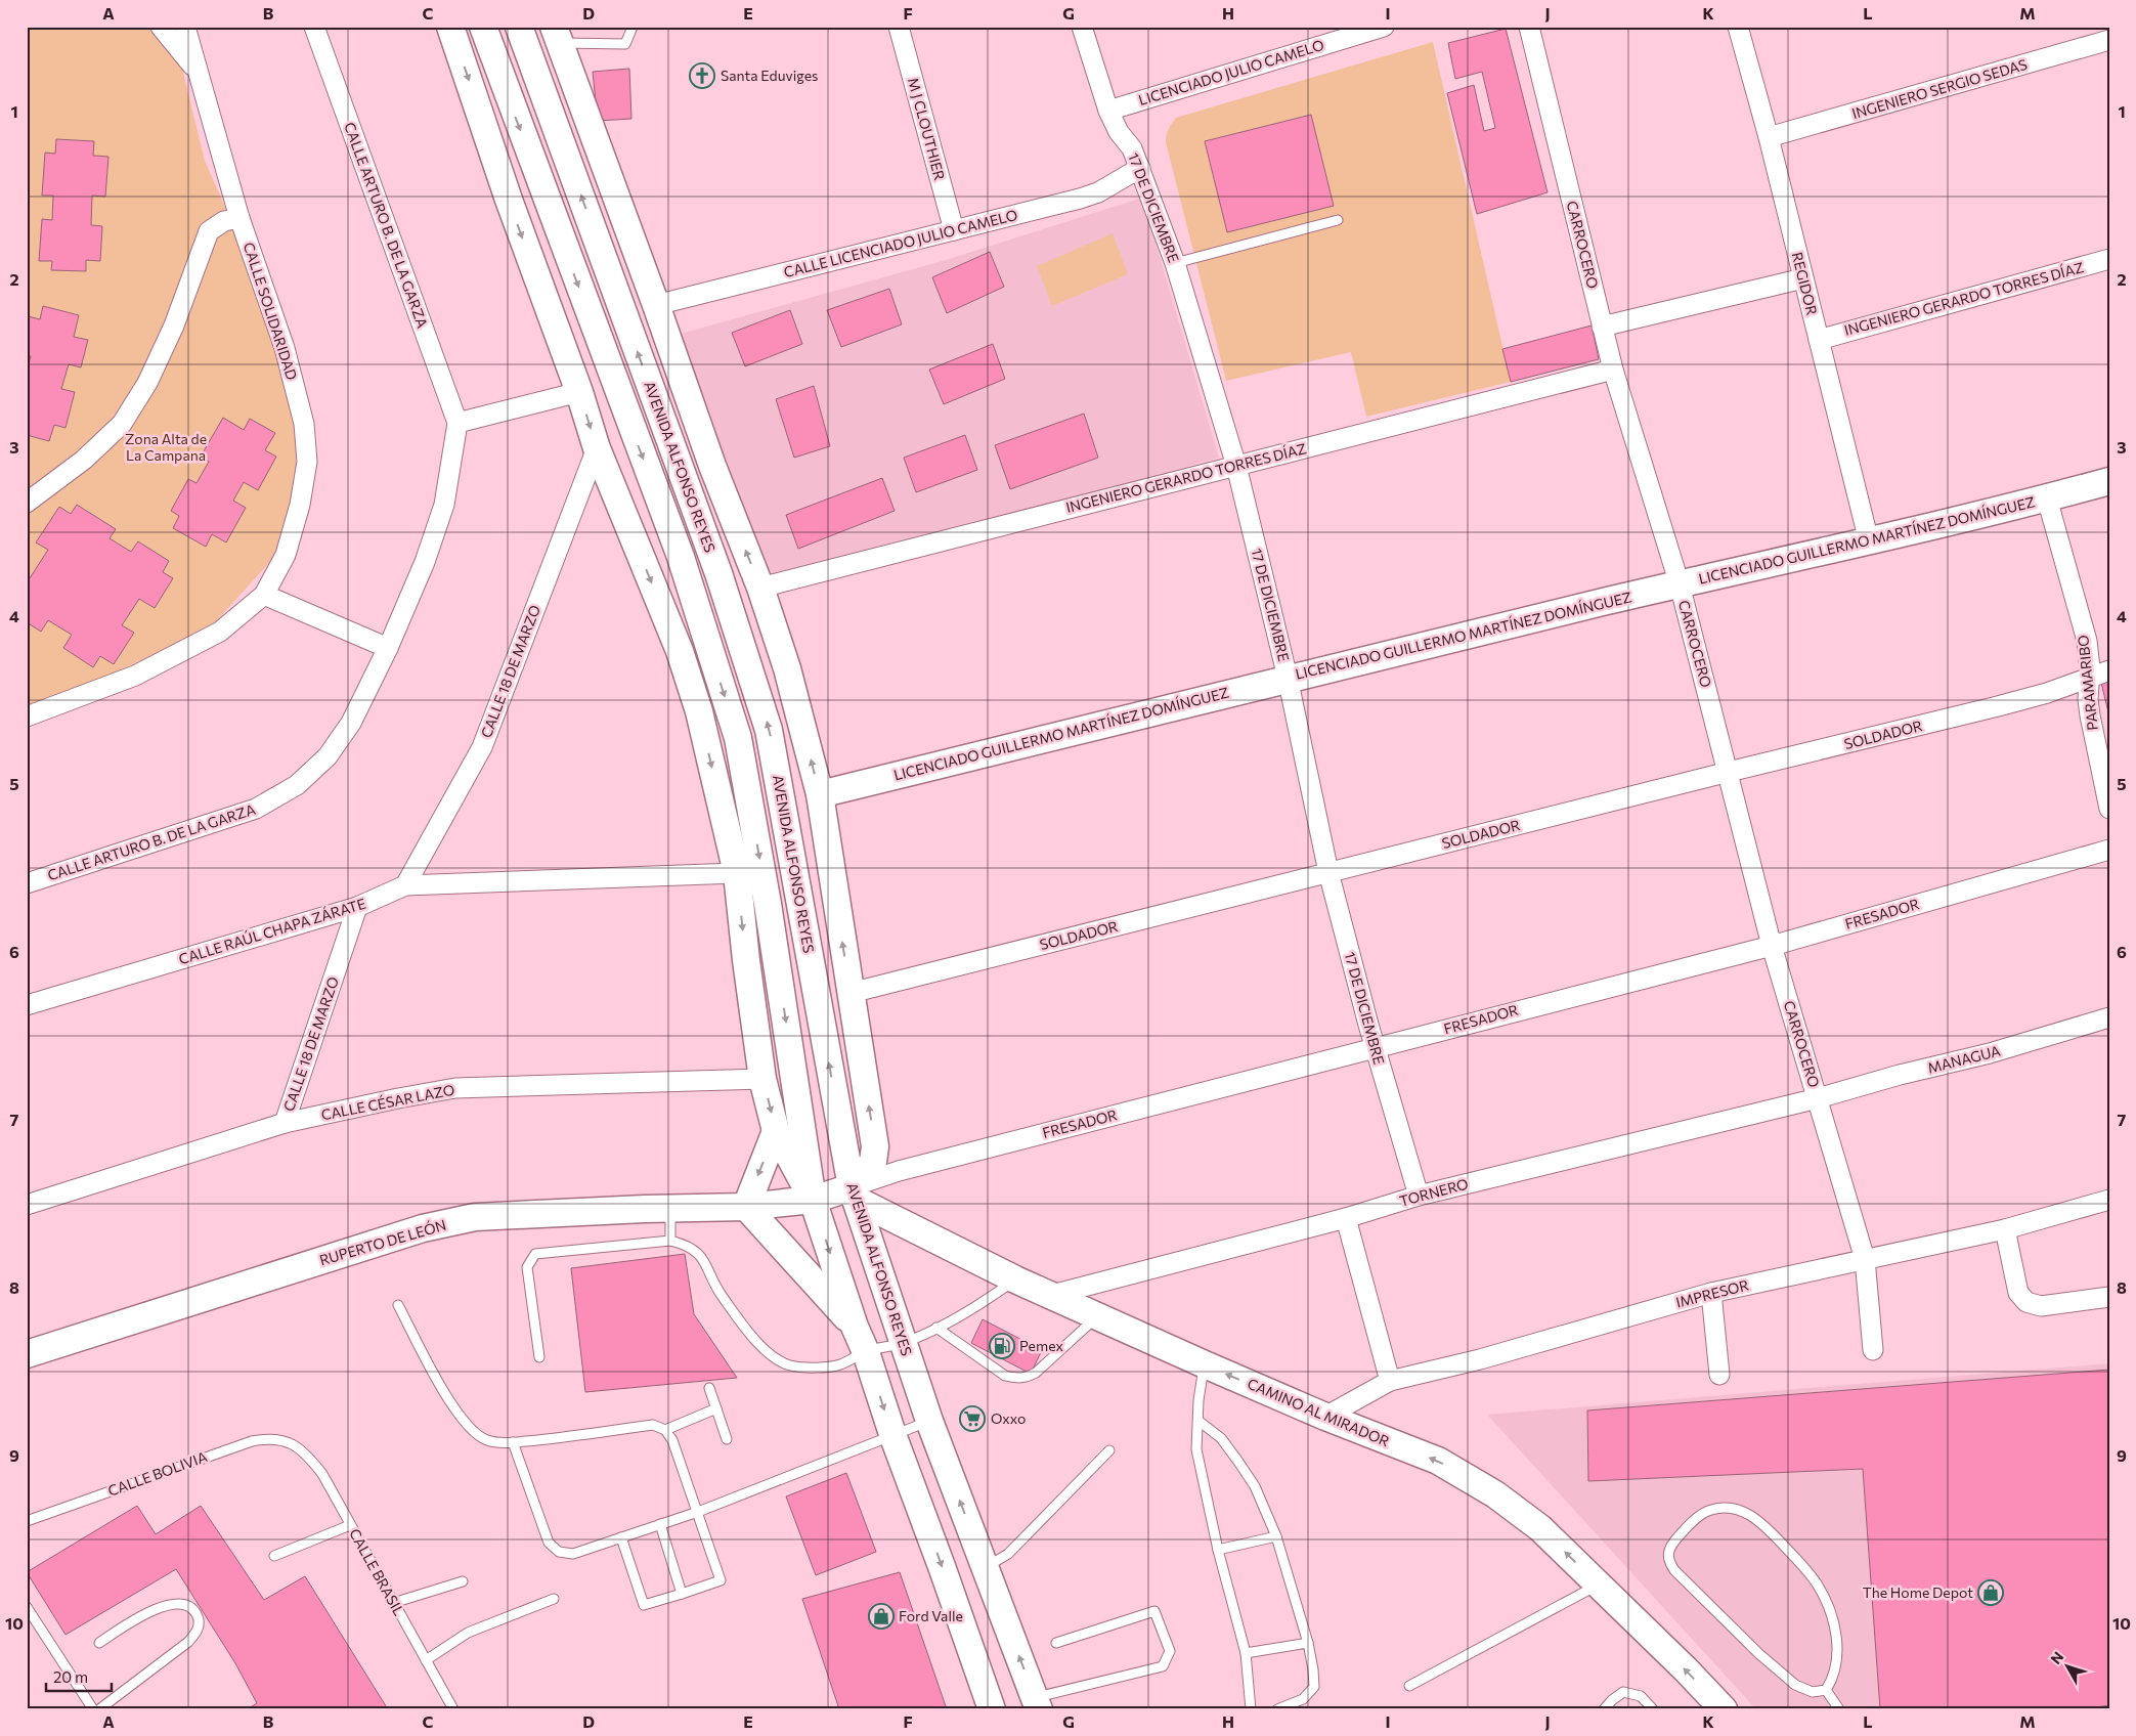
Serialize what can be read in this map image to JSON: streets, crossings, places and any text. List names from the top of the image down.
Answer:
{
  "streets": {
    "main road": [
      "AVENIDA ALFONSO REYES",
      "LICENCIADO GUILLERMO MARTÍNEZ DOMÍNGUEZ",
      "RUPERTO DE LEÓN",
      "CAMINO AL MIRADOR"
    ],
    "street": [
      "LICENCIADO JULIO CAMELO",
      "INGENIERO SERGIO SEDAS",
      "M J CLOUTHIER",
      "17 DE DICIEMBRE",
      "CALLE ARTURO B. DE LA GARZA",
      "CALLE LICENCIADO JULIO CAMELO",
      "CARROCERO",
      "REGIDOR",
      "INGENIERO GERARDO TORRES DÍAZ",
      "CALLE SOLIDARIDAD",
      "CALLE 18 DE MARZO",
      "PARAMARIBO",
      "SOLDADOR",
      "FRESADOR",
      "CALLE RAÚL CHAPA ZÁRATE",
      "MANAGUA",
      "CALLE CÉSAR LAZO",
      "TORNERO",
      "IMPRESOR"
    ],
    "lane": ["CALLE BOLIVIA", "CALLE BRASIL"]
  },
  "crossings": [
    ["LICENCIADO JULIO CAMELO", "17 DE DICIEMBRE"],
    ["INGENIERO SERGIO SEDAS", "REGIDOR"],
    ["M J CLOUTHIER", "CALLE LICENCIADO JULIO CAMELO"],
    ["17 DE DICIEMBRE", "CALLE LICENCIADO JULIO CAMELO"],
    ["17 DE DICIEMBRE", "INGENIERO GERARDO TORRES DÍAZ"],
    ["17 DE DICIEMBRE", "LICENCIADO GUILLERMO MARTÍNEZ DOMÍNGUEZ"],
    ["17 DE DICIEMBRE", "SOLDADOR"],
    ["17 DE DICIEMBRE", "FRESADOR"],
    ["17 DE DICIEMBRE", "TORNERO"],
    ["CARROCERO", "INGENIERO GERARDO TORRES DÍAZ"],
    ["CARROCERO", "LICENCIADO GUILLERMO MARTÍNEZ DOMÍNGUEZ"],
    ["CARROCERO", "SOLDADOR"],
    ["CARROCERO", "FRESADOR"],
    ["CARROCERO", "MANAGUA"],
    ["CARROCERO", "TORNERO"],
    ["CARROCERO", "IMPRESOR"],
    ["REGIDOR", "INGENIERO GERARDO TORRES DÍAZ"],
    ["REGIDOR", "LICENCIADO GUILLERMO MARTÍNEZ DOMÍNGUEZ"],
    ["AVENIDA ALFONSO REYES", "FRESADOR"],
    ["AVENIDA ALFONSO REYES", "RUPERTO DE LEÓN"],
    ["AVENIDA ALFONSO REYES", "CAMINO AL MIRADOR"],
    ["LICENCIADO GUILLERMO MARTÍNEZ DOMÍNGUEZ", "PARAMARIBO"],
    ["CALLE 18 DE MARZO", "CALLE RAÚL CHAPA ZÁRATE"],
    ["CALLE 18 DE MARZO", "CALLE CÉSAR LAZO"],
    ["PARAMARIBO", "SOLDADOR"],
    ["FRESADOR", "RUPERTO DE LEÓN"],
    ["FRESADOR", "CAMINO AL MIRADOR"],
    ["MANAGUA", "TORNERO"],
    ["TORNERO", "CAMINO AL MIRADOR"],
    ["RUPERTO DE LEÓN", "CAMINO AL MIRADOR"],
    ["IMPRESOR", "CAMINO AL MIRADOR"],
    ["CALLE BOLIVIA", "CALLE BRASIL"]
  ],
  "one_way": ["CAMINO AL MIRADOR"],
  "parks": ["Zona Alta de La Campana"],
  "places": {
    "church": ["Santa Eduviges"],
    "fuel station": ["Pemex"],
    "supermarket": ["Oxxo"],
    "shop": ["The Home Depot", "Ford Valle"]
  },
  "scale_bar": "20 m",
  "north": "top left",
  "grid": {
    "columns": [
      "A",
      "B",
      "C",
      "D",
      "E",
      "F",
      "G",
      "H",
      "I",
      "J",
      "K",
      "L",
      "M"
    ],
    "rows": [
      "1",
      "2",
      "3",
      "4",
      "5",
      "6",
      "7",
      "8",
      "9",
      "10"
    ]
  }
}
